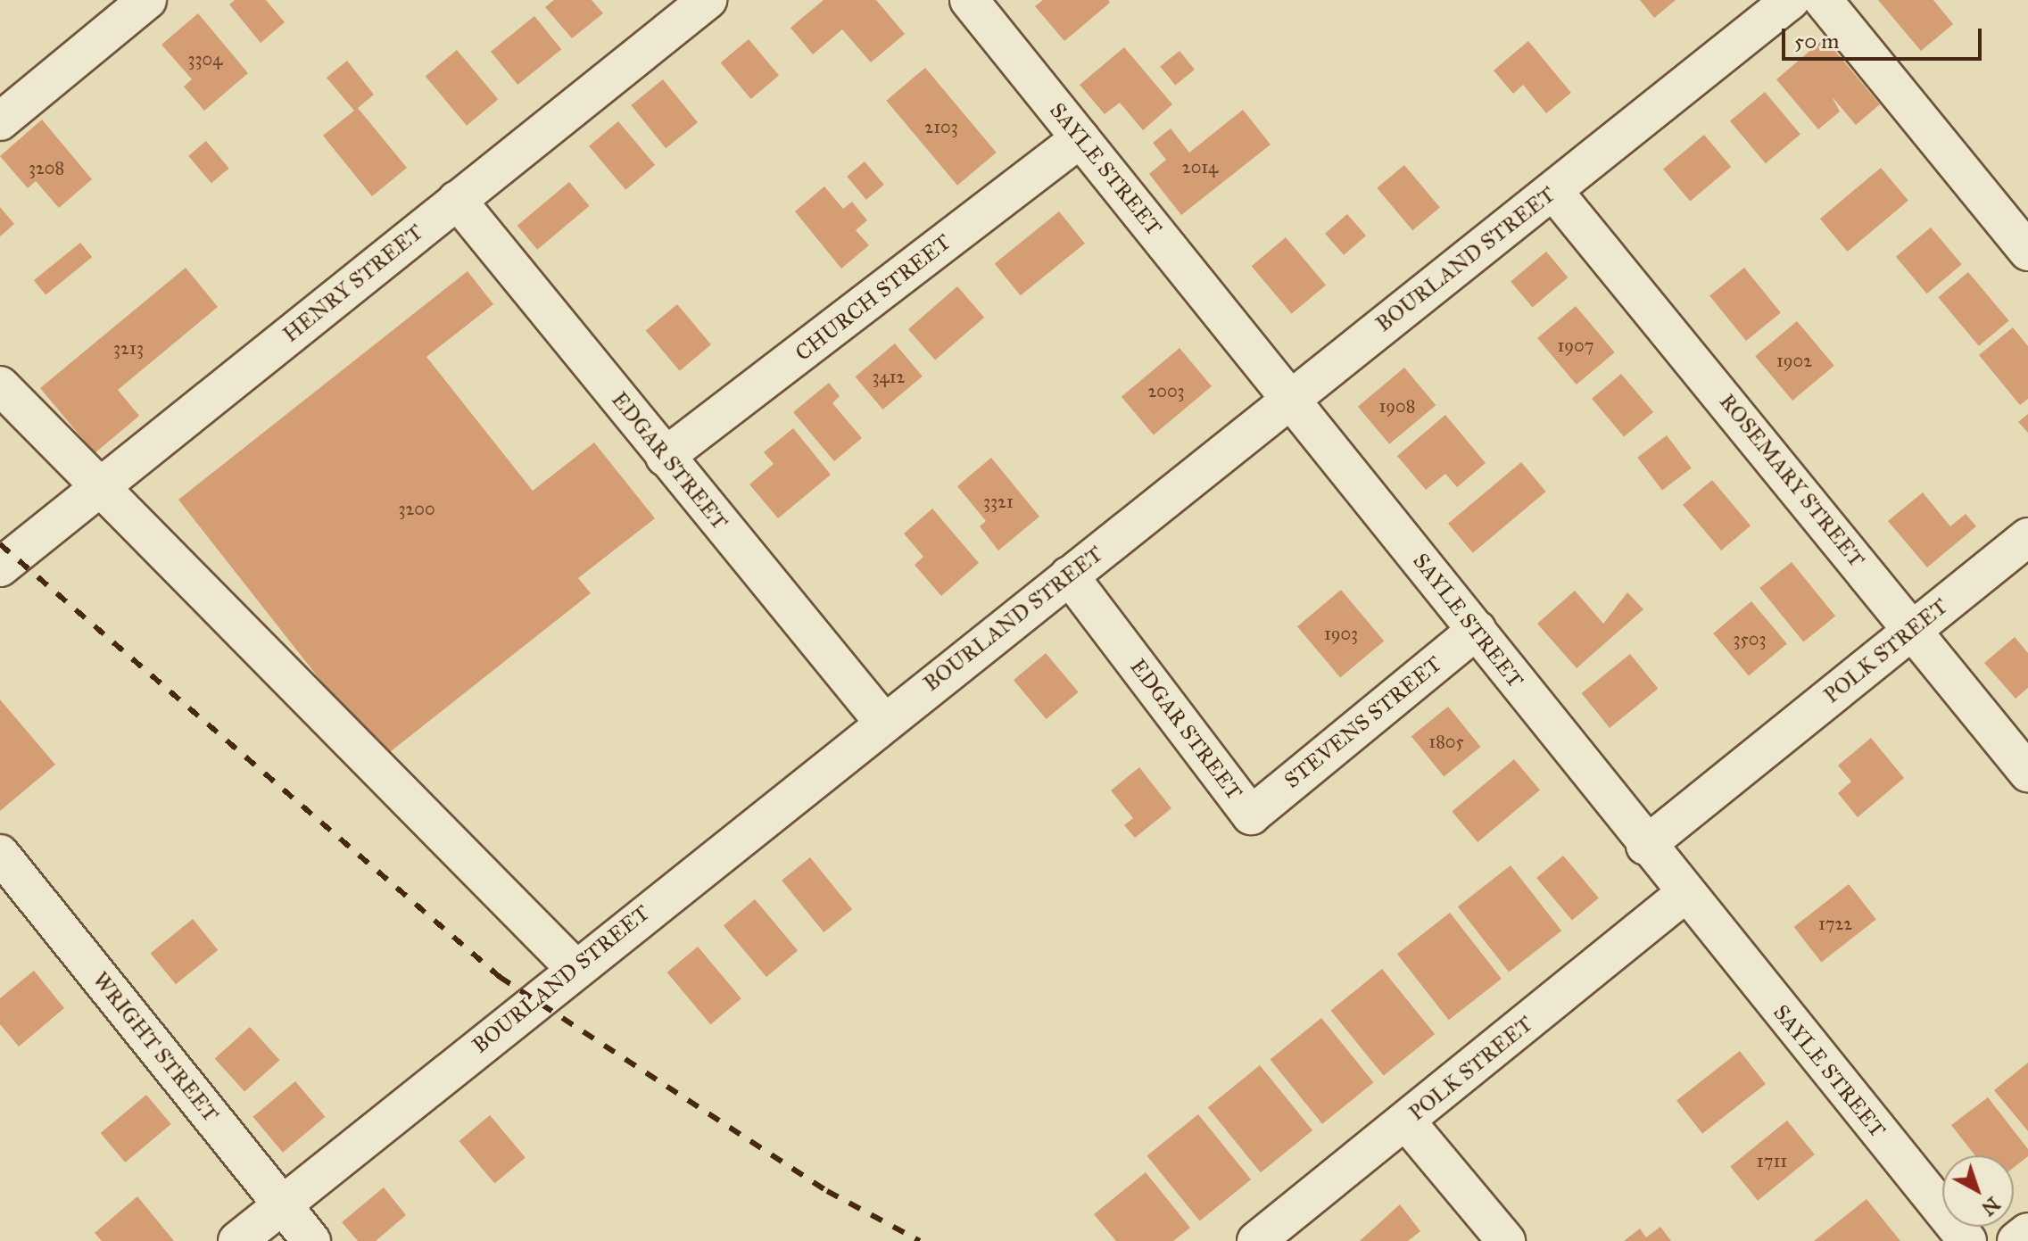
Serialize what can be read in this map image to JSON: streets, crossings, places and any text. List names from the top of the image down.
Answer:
{
  "streets": {
    "street": [
      "SAYLE STREET",
      "BOURLAND STREET",
      "HENRY STREET",
      "CHURCH STREET",
      "EDGAR STREET",
      "ROSEMARY STREET",
      "POLK STREET",
      "STEVENS STREET",
      "WRIGHT STREET"
    ]
  },
  "crossings": [
    ["SAYLE STREET", "BOURLAND STREET"],
    ["SAYLE STREET", "CHURCH STREET"],
    ["SAYLE STREET", "POLK STREET"],
    ["SAYLE STREET", "STEVENS STREET"],
    ["BOURLAND STREET", "EDGAR STREET"],
    ["BOURLAND STREET", "ROSEMARY STREET"],
    ["BOURLAND STREET", "WRIGHT STREET"],
    ["HENRY STREET", "EDGAR STREET"],
    ["CHURCH STREET", "EDGAR STREET"],
    ["EDGAR STREET", "STEVENS STREET"],
    ["ROSEMARY STREET", "POLK STREET"]
  ],
  "house_numbers": [
    "3304",
    "2103",
    "2014",
    "3208",
    "1907",
    "3213",
    "1902",
    "3412",
    "2003",
    "1908",
    "3321",
    "3200",
    "1903",
    "3503",
    "1805",
    "1722",
    "1711"
  ],
  "scale_bar": "50 m",
  "north": "bottom right"
}
